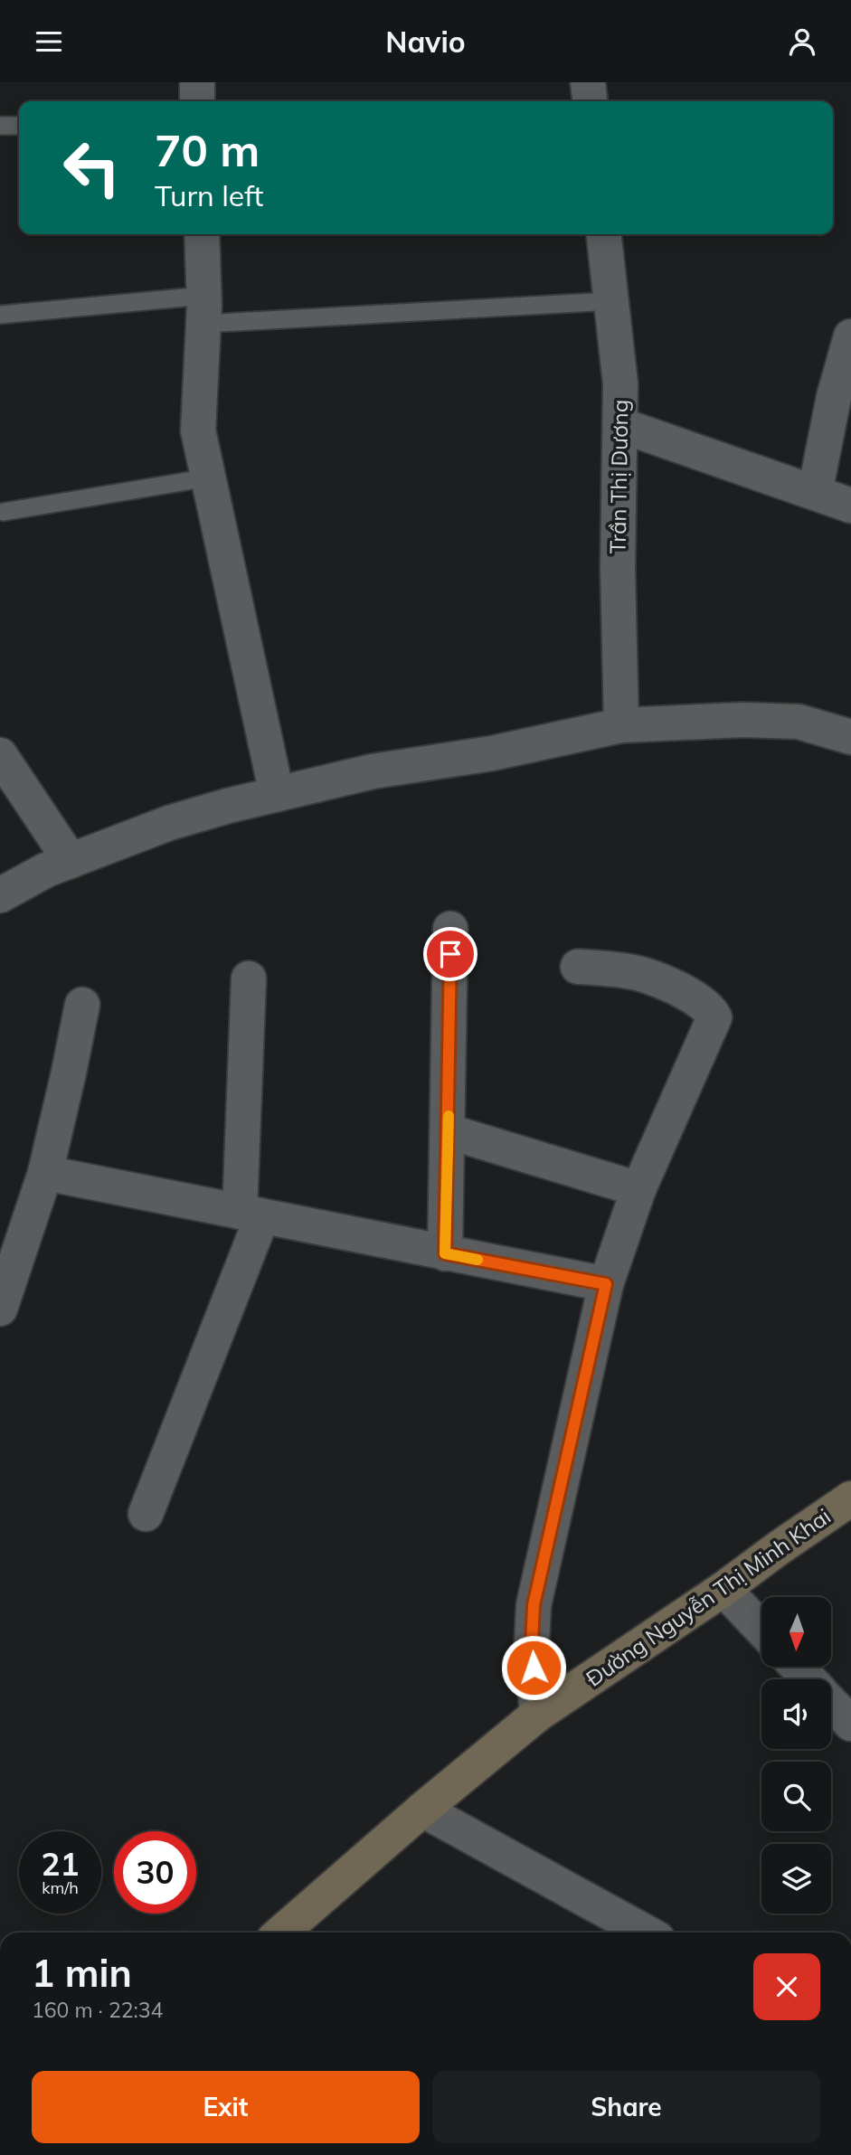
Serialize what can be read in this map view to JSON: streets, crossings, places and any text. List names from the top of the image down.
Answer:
{
  "streets": {
    "main road": ["Đường Nguyễn Thị Minh Khai"],
    "street": ["Trần Thị Dương"]
  },
  "north": "bottom",
  "page": {
    "header": "Navio",
    "turn": ["70 m", "Turn left"],
    "speed": "21 km/h",
    "limit": "30",
    "heading": ["1 min", "160 m · 22:34"],
    "buttons": ["Exit", "Share"]
  }
}
